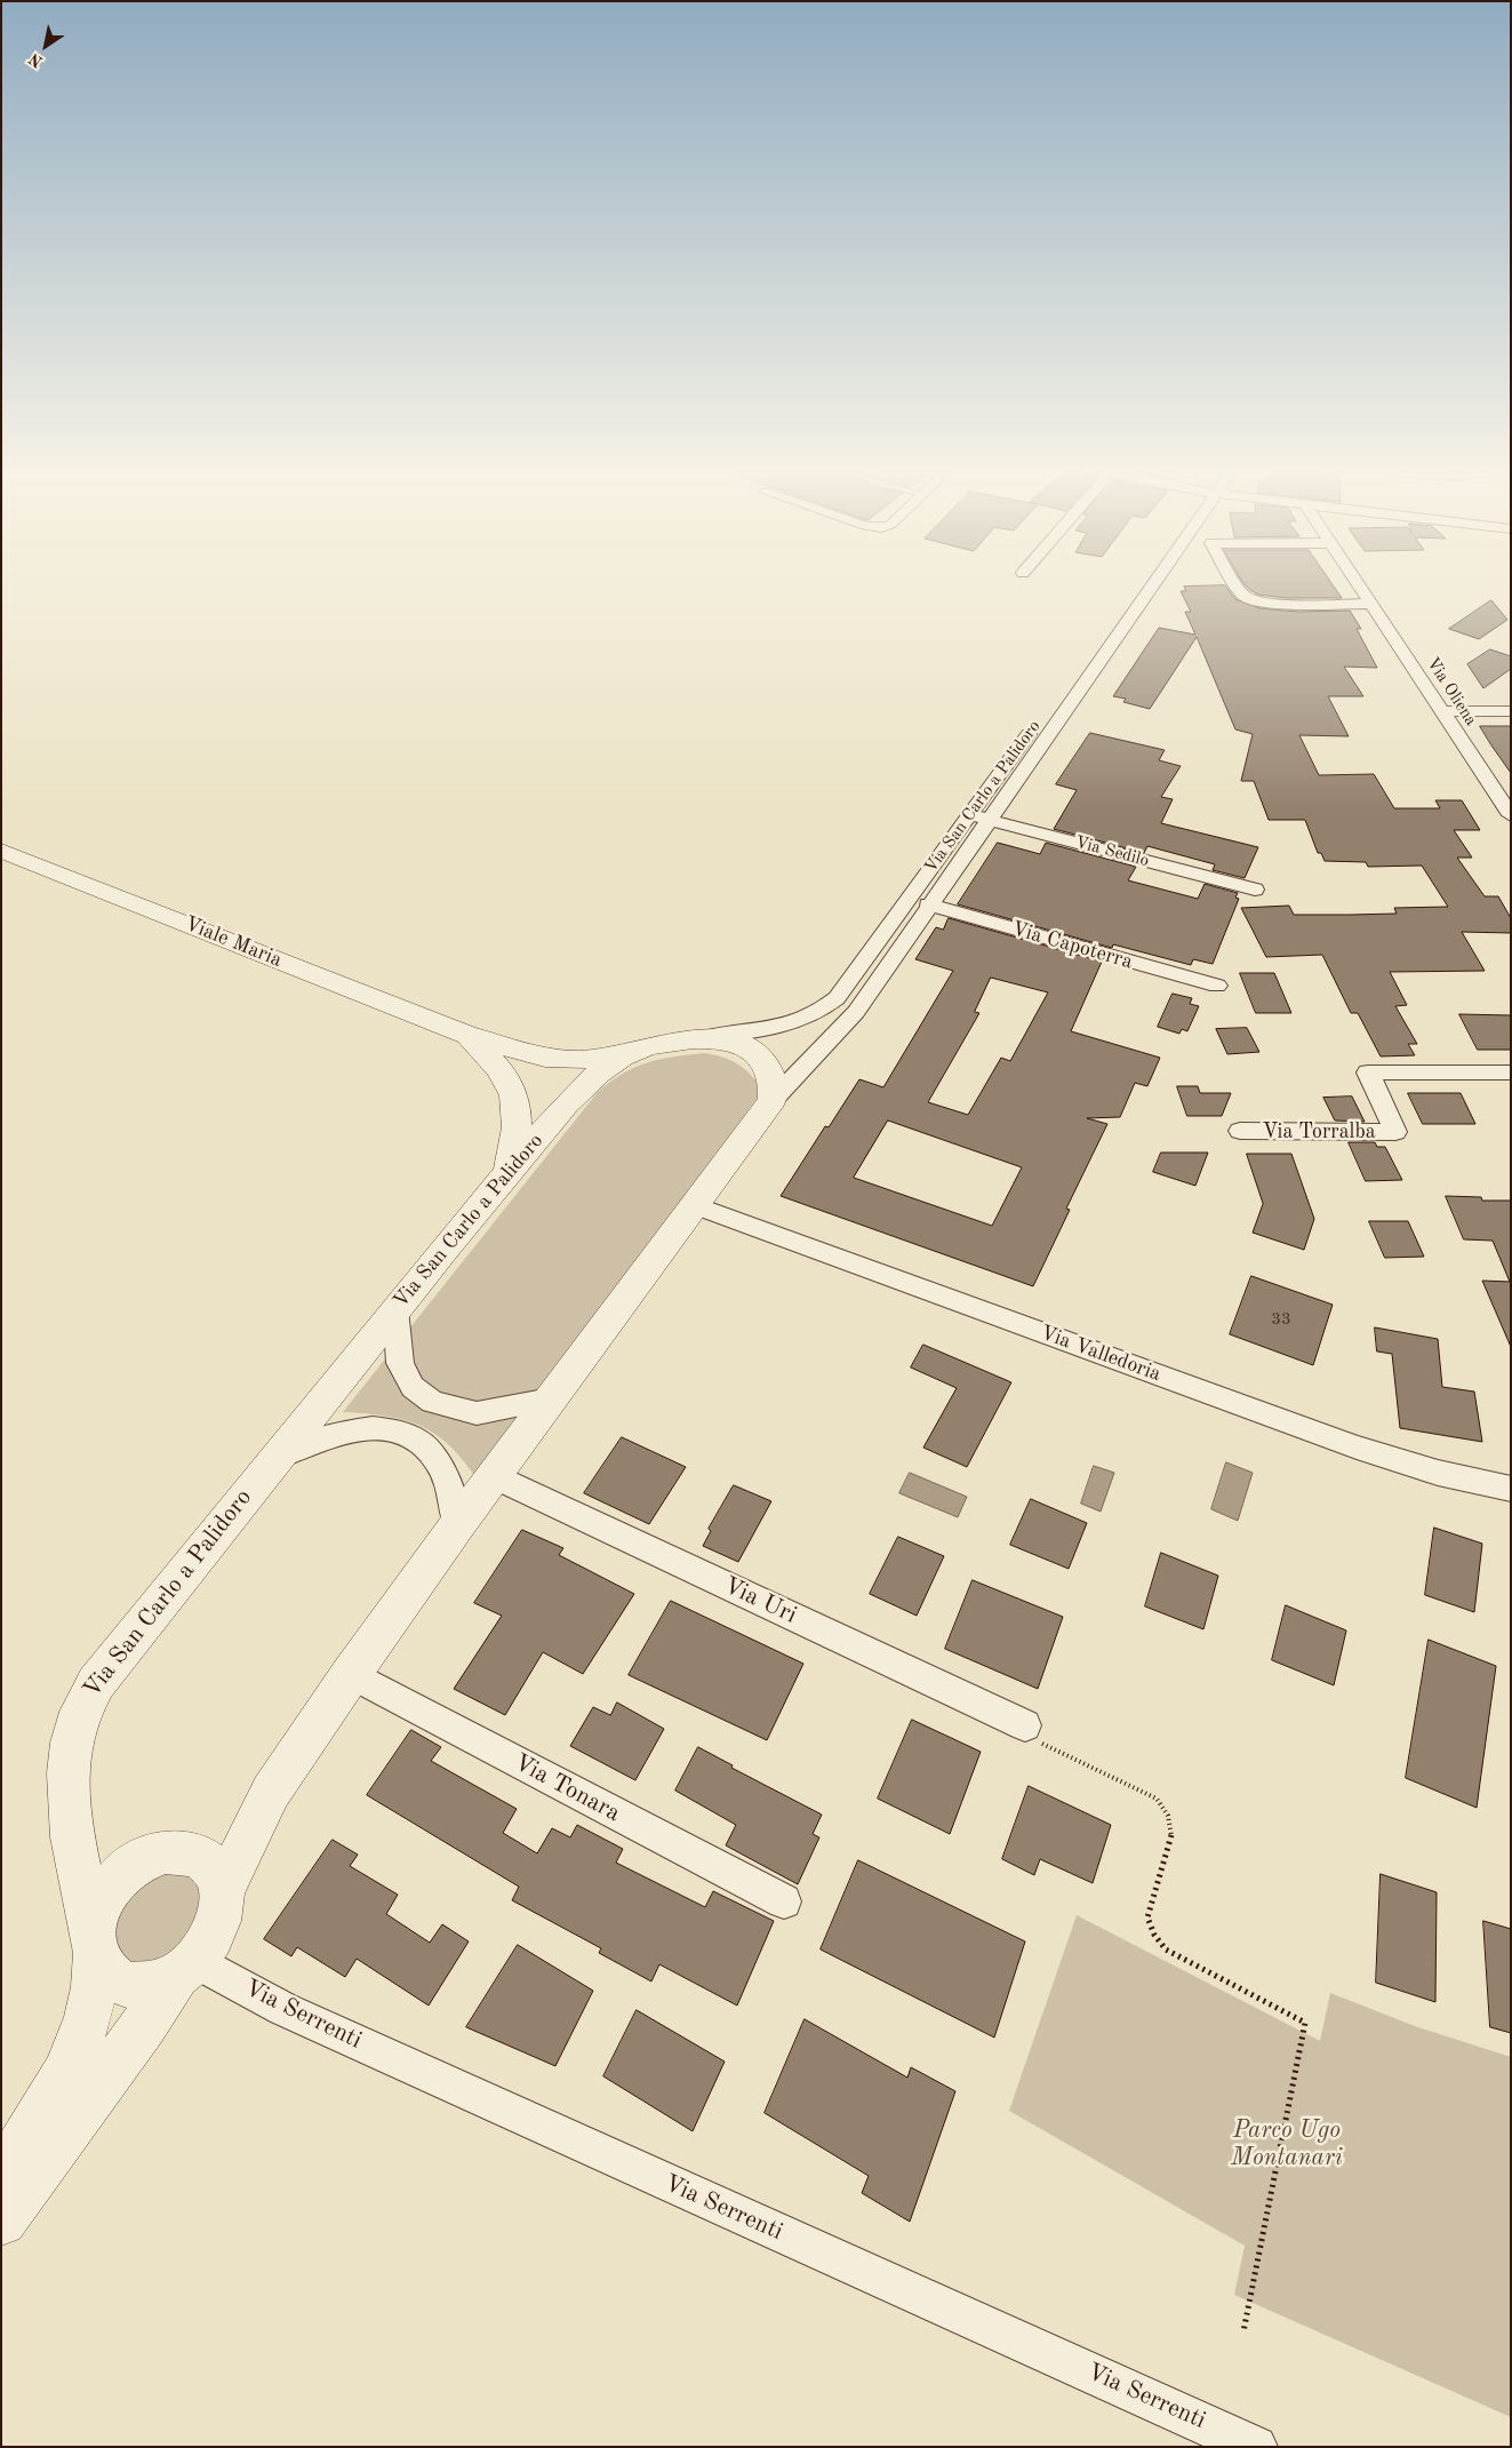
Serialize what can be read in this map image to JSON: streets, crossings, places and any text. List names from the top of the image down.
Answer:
{
  "streets": {
    "street": [
      "Via Oliena",
      "Via San Carlo a Palidoro",
      "Via Sedilo",
      "Viale Maria",
      "Via Capoterra",
      "Via Torralba",
      "Via Valledoria",
      "Via Uri",
      "Via Tonara",
      "Via Serrenti"
    ]
  },
  "crossings": [
    ["Via San Carlo a Palidoro", "Via Sedilo"],
    ["Via San Carlo a Palidoro", "Viale Maria"],
    ["Via San Carlo a Palidoro", "Via Capoterra"],
    ["Via San Carlo a Palidoro", "Via Valledoria"],
    ["Via San Carlo a Palidoro", "Via Uri"],
    ["Via San Carlo a Palidoro", "Via Tonara"],
    ["Via San Carlo a Palidoro", "Via Serrenti"]
  ],
  "parks": ["Parco Ugo Montanari"],
  "house_numbers": ["33"],
  "north": "bottom left"
}
